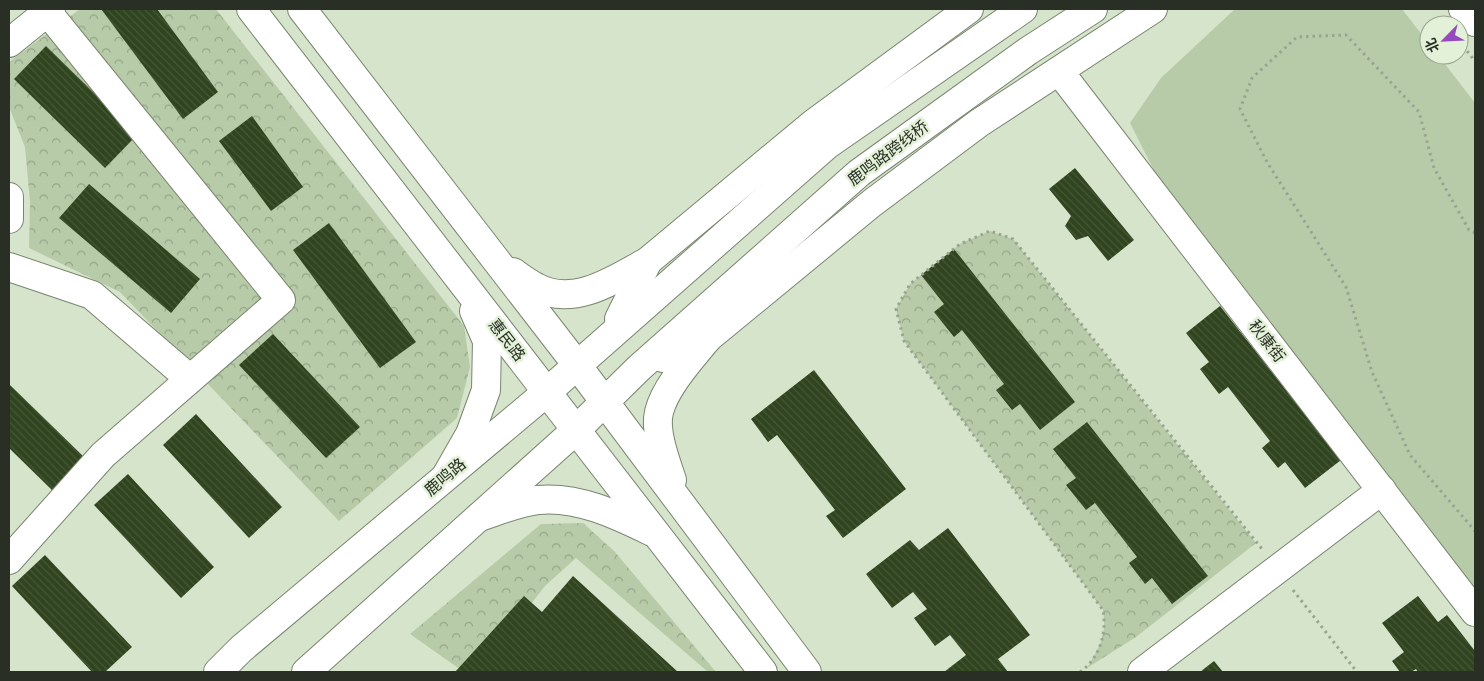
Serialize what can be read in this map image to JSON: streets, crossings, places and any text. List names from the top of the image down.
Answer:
{
  "streets": {
    "main road": [
      "鹿鸣路跨线桥",
      "惠民路",
      "秋康街",
      "鹿鸣路"
    ]
  },
  "crossings": [
    ["惠民路", "鹿鸣路"]
  ],
  "north": "bottom left"
}
